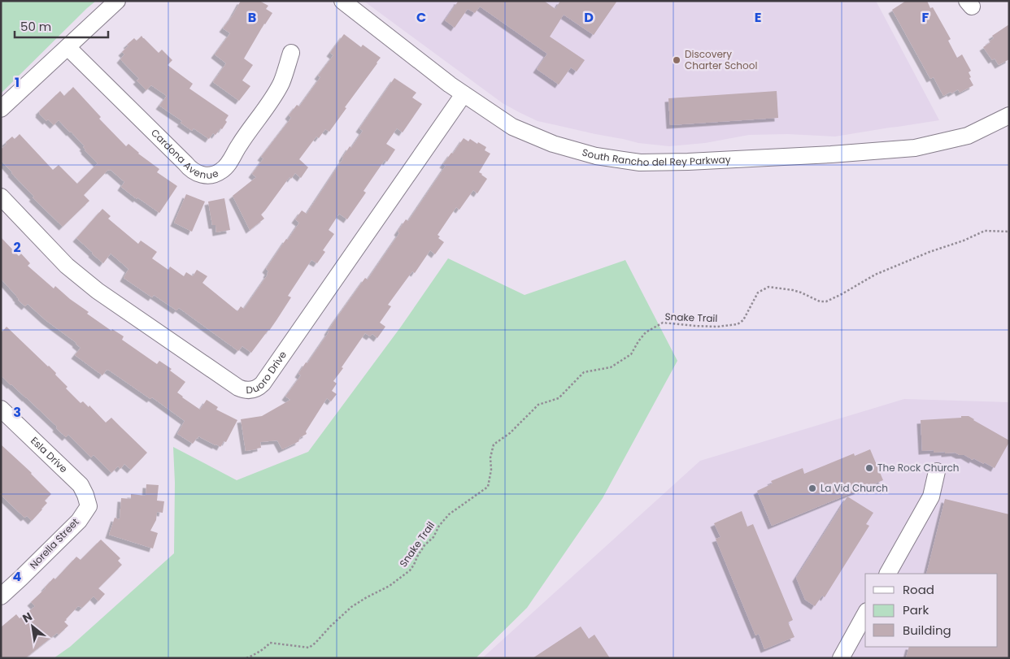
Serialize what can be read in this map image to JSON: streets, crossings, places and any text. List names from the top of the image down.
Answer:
{
  "streets": {
    "street": [
      "Cardona Avenue",
      "South Rancho del Rey Parkway",
      "Duoro Drive",
      "Esla Drive",
      "Norella Street"
    ],
    "path": ["Snake Trail"]
  },
  "crossings": [
    ["South Rancho del Rey Parkway", "Duoro Drive"],
    ["Esla Drive", "Norella Street"]
  ],
  "places": ["Discovery Charter School", "The Rock Church", "La Vid Church"],
  "legend": ["Road", "Park", "Building"],
  "scale_bar": "50 m",
  "north": "top left",
  "grid": {
    "columns": [
      "B",
      "C",
      "D",
      "E",
      "F"
    ],
    "rows": [
      "1",
      "2",
      "3",
      "4"
    ]
  }
}
